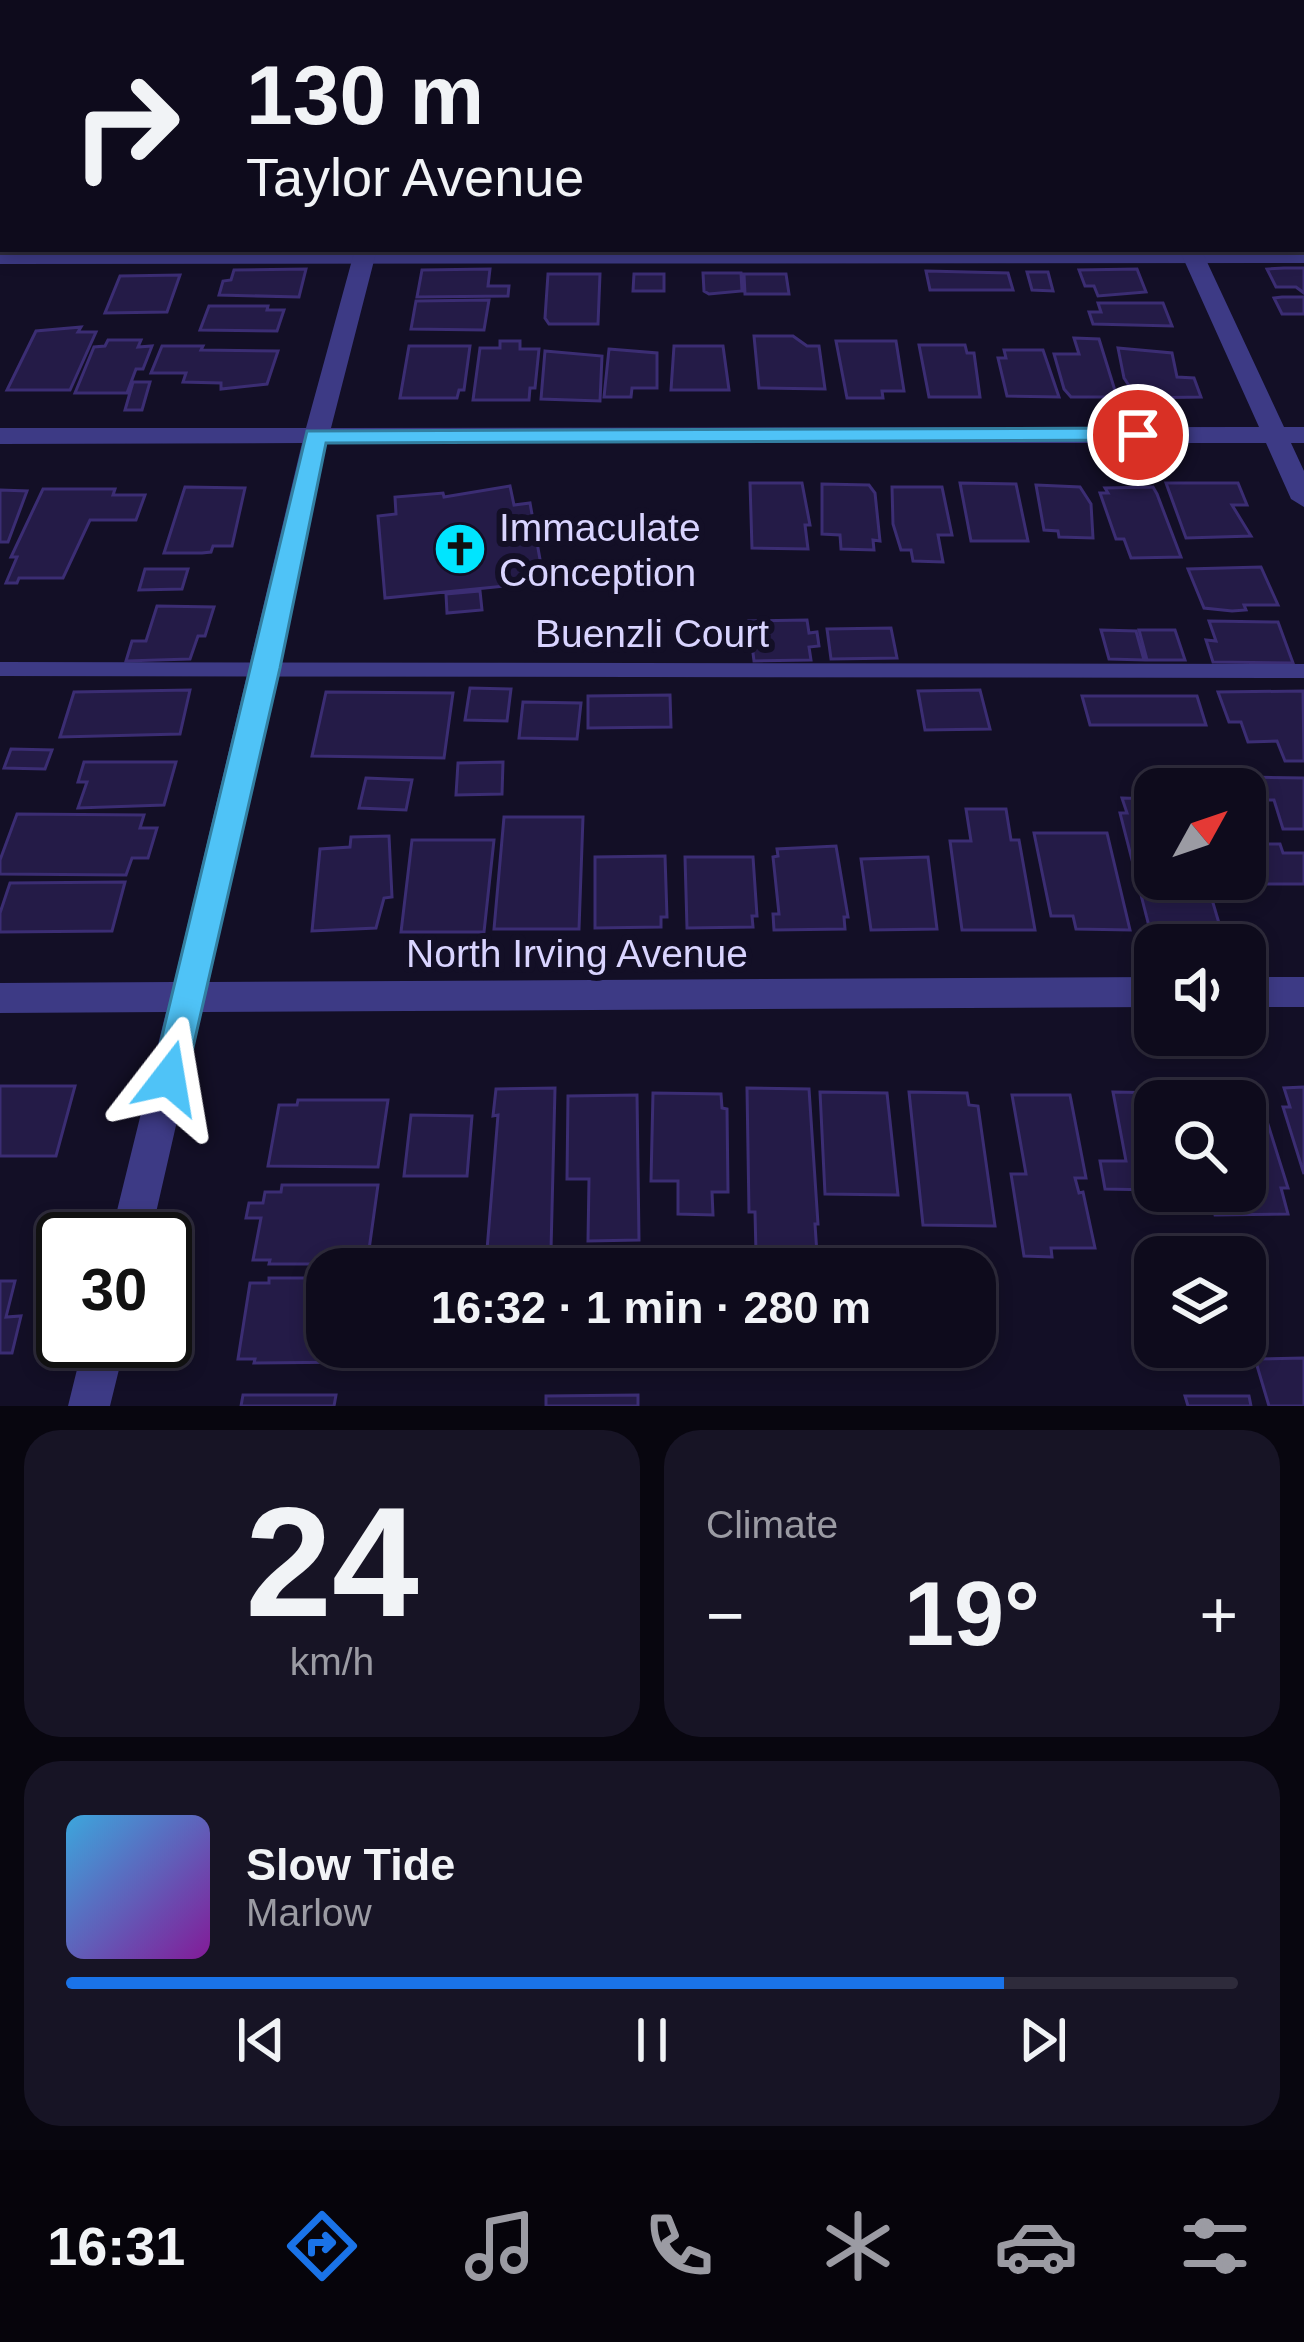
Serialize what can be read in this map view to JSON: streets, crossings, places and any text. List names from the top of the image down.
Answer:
{
  "streets": {
    "street": ["North Irving Avenue"],
    "lane": ["Buenzli Court"]
  },
  "places": {
    "church": ["Immaculate Conception"]
  },
  "north": "top right",
  "page": {
    "turn": ["130 m", "Taylor Avenue"],
    "limit": "30",
    "trip": "16:32 · 1 min · 280 m",
    "tile": [
      ["24", "km/h"],
      "Climate"
    ],
    "heat": ["−", "19°", "+"],
    "song": ["Slow Tide", "Marlow"],
    "tabs": "16:31"
  }
}
